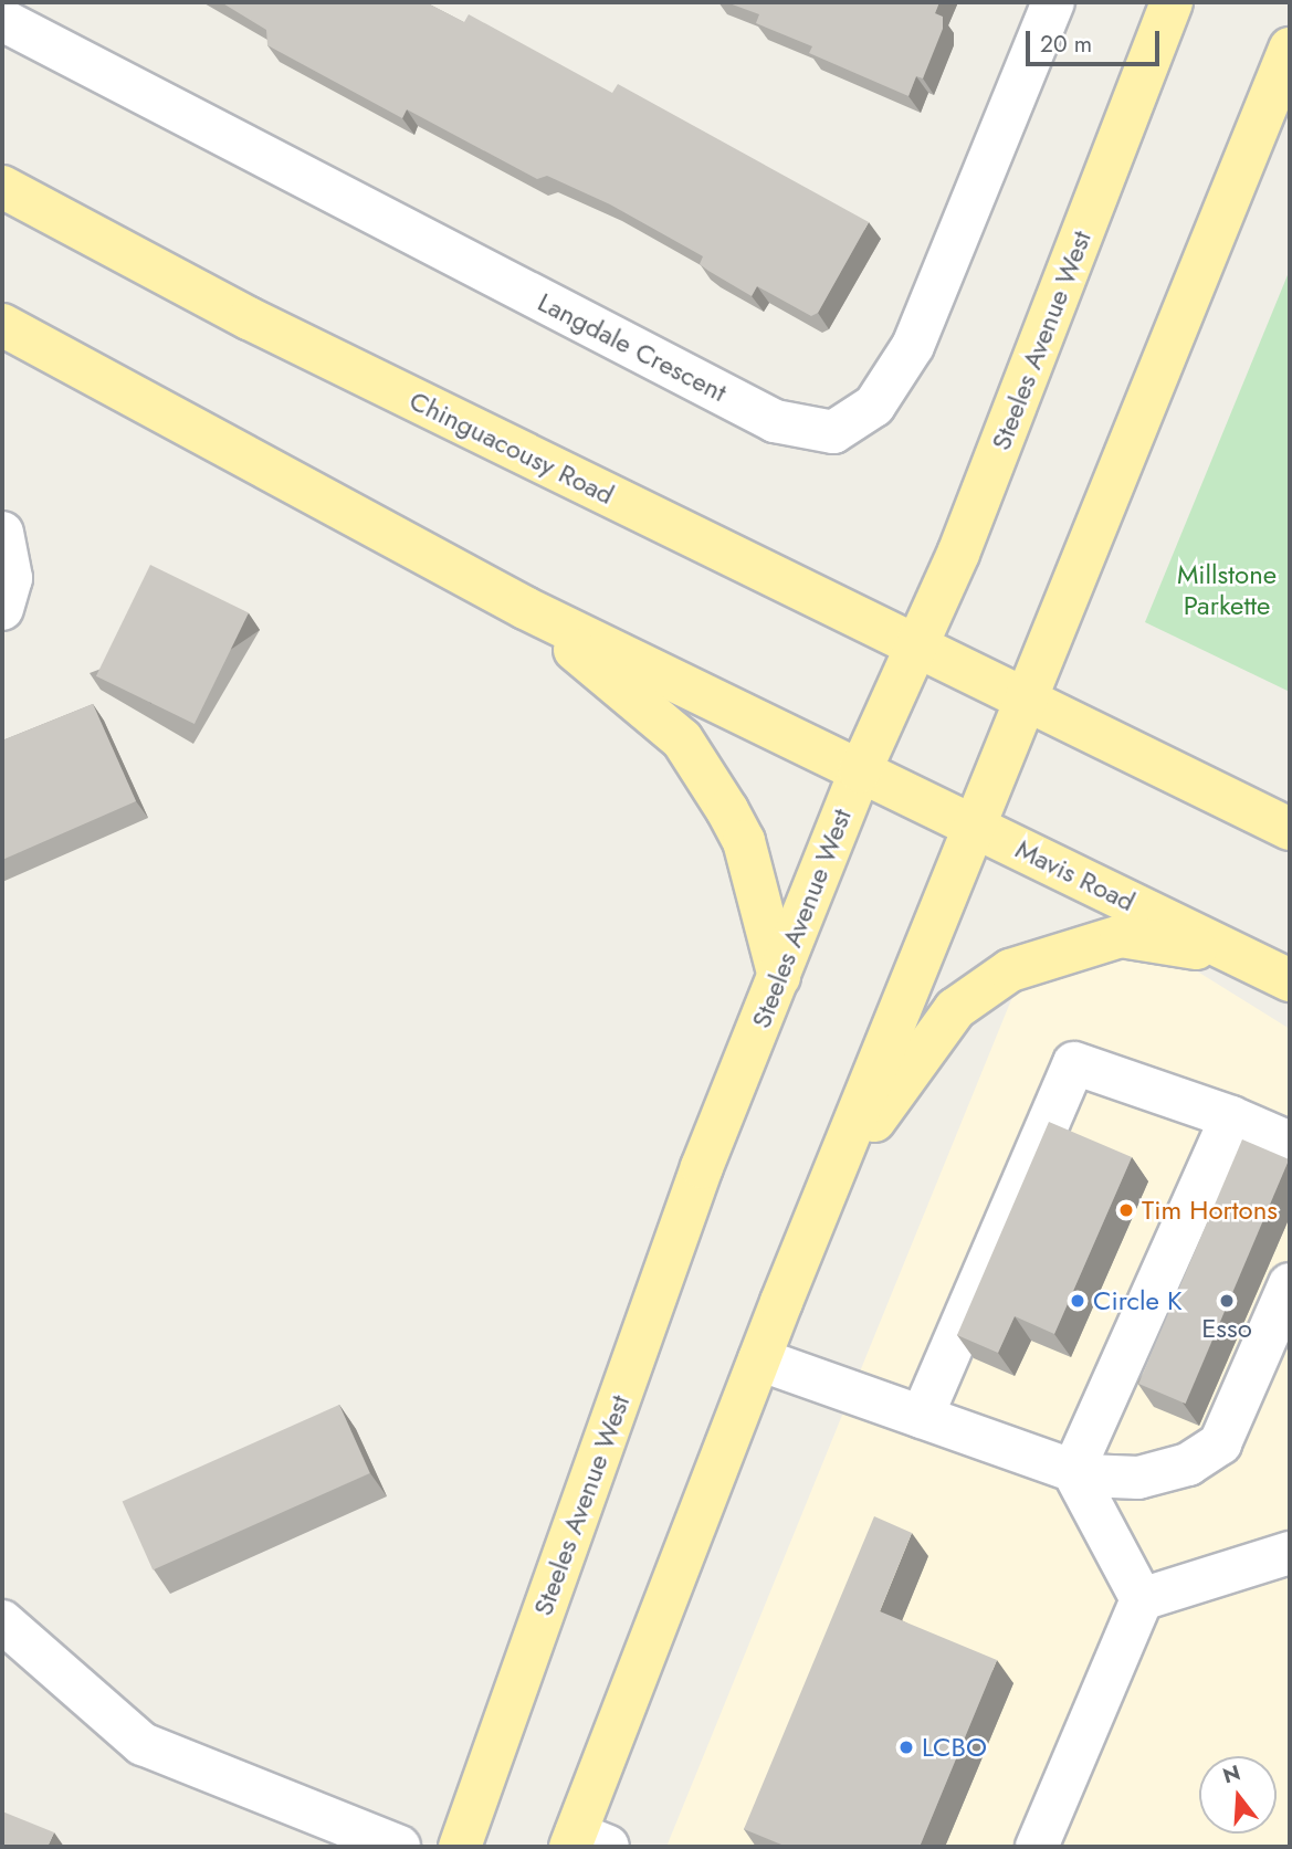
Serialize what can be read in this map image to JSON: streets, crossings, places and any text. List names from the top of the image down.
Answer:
{
  "streets": {
    "main road": ["Steeles Avenue West", "Chinguacousy Road", "Mavis Road"],
    "street": ["Langdale Crescent"]
  },
  "crossings": [
    ["Steeles Avenue West", "Chinguacousy Road"],
    ["Steeles Avenue West", "Mavis Road"]
  ],
  "parks": ["Millstone Parkette"],
  "places": [
    "Tim Hortons",
    "Circle K",
    "Esso",
    "LCBO"
  ],
  "scale_bar": "20 m",
  "north": "top"
}
